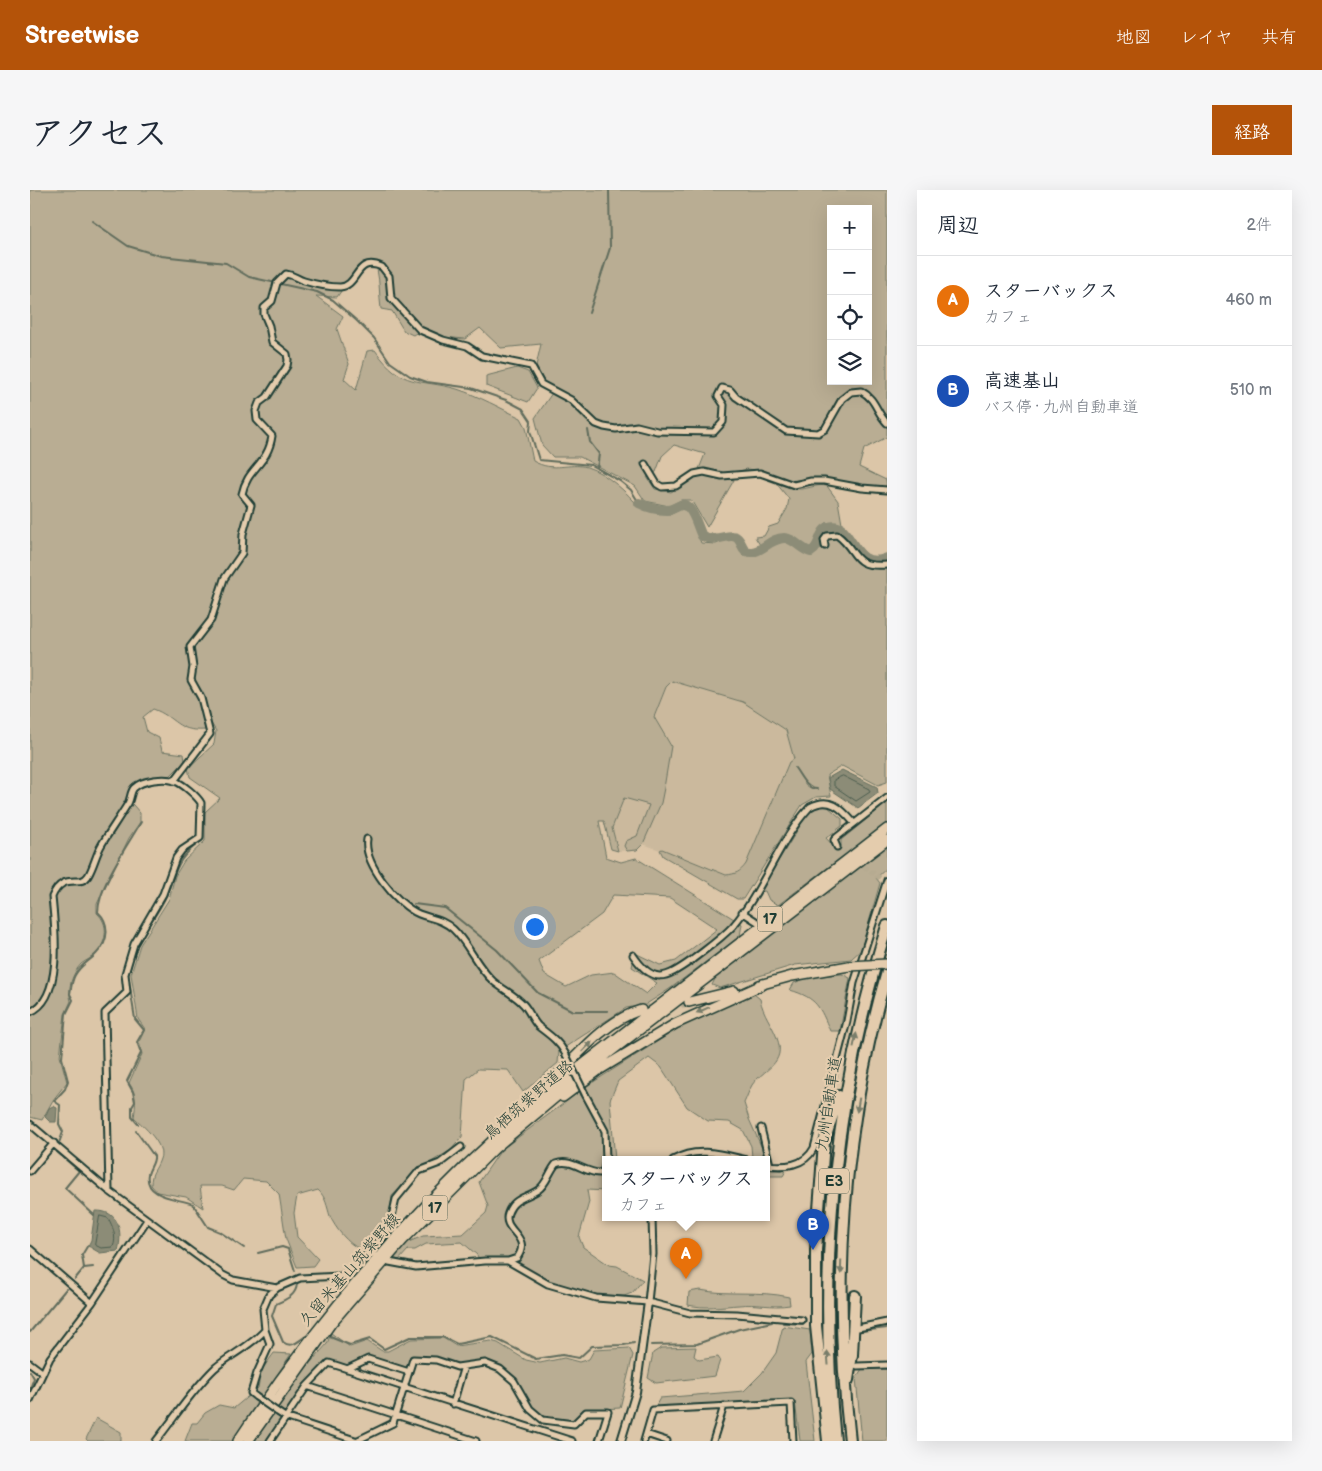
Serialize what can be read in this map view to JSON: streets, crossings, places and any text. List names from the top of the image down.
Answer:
{
  "streets": {
    "highway": ["九州自動車道", "E3"],
    "main road": ["17", "鳥栖筑紫野道路", "久留米基山筑紫野線"]
  },
  "crossings": [
    ["17", "鳥栖筑紫野道路"],
    ["鳥栖筑紫野道路", "久留米基山筑紫野線"]
  ],
  "page": {
    "header": "Streetwise",
    "nav": ["地図", "レイヤ", "共有"],
    "title": "アクセス",
    "buttons": "経路",
    "heading": ["周辺", "2件"],
    "map_buttons": ["+", "−"],
    "list": [
      {
        "mark": "A",
        "name": "スターバックス",
        "note": "カフェ",
        "value": "460 m"
      },
      {
        "mark": "B",
        "name": "高速基山",
        "note": "バス停 · 九州自動車道",
        "value": "510 m"
      }
    ],
    "popup": ["スターバックス", "カフェ"],
    "pins": ["B", "A"]
  }
}
